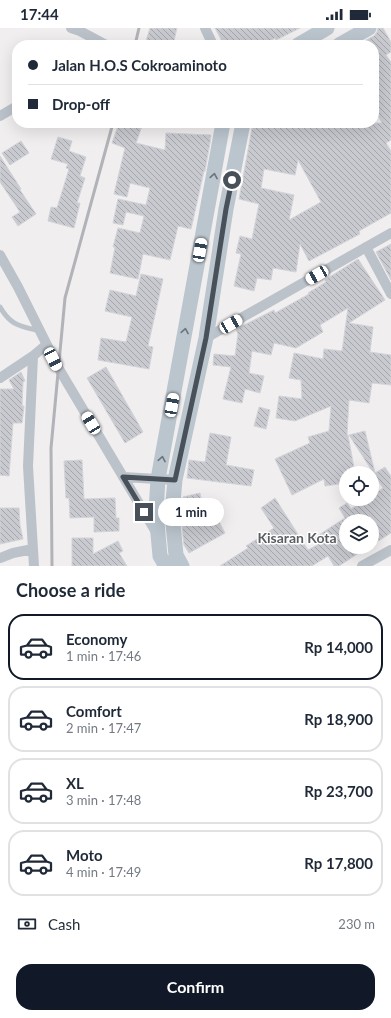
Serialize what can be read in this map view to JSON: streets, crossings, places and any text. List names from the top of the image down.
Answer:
{
  "districts": ["Kisaran Kota"],
  "page": {
    "status": "17:44",
    "banner": ["Jalan H.O.S Cokroaminoto", "Drop-off"],
    "bubble": "1 min",
    "heading": "Choose a ride",
    "list": [
      {
        "name": "Economy",
        "note": "1 min · 17:46",
        "value": "Rp 14,000"
      },
      {
        "name": "Comfort",
        "note": "2 min · 17:47",
        "value": "Rp 18,900"
      },
      {
        "name": "XL",
        "note": "3 min · 17:48",
        "value": "Rp 23,700"
      },
      {
        "name": "Moto",
        "note": "4 min · 17:49",
        "value": "Rp 17,800"
      }
    ],
    "pay": ["Cash", "230 m"],
    "buttons": "Confirm"
  }
}
